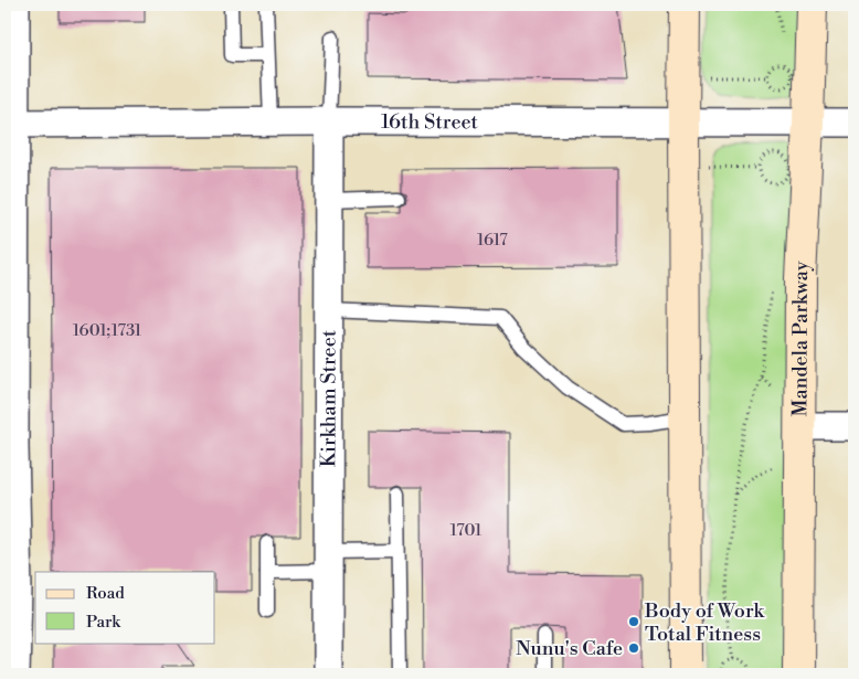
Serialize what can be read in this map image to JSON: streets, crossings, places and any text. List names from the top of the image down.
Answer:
{
  "streets": {
    "main road": ["Mandela Parkway"],
    "street": ["16th Street", "Kirkham Street"]
  },
  "crossings": [
    ["16th Street", "Mandela Parkway"],
    ["16th Street", "Kirkham Street"]
  ],
  "places": ["Body of Work Total Fitness", "Nunu's Cafe"],
  "house_numbers": ["1617", "1601;1731", "1701"],
  "legend": ["Road", "Park"]
}
